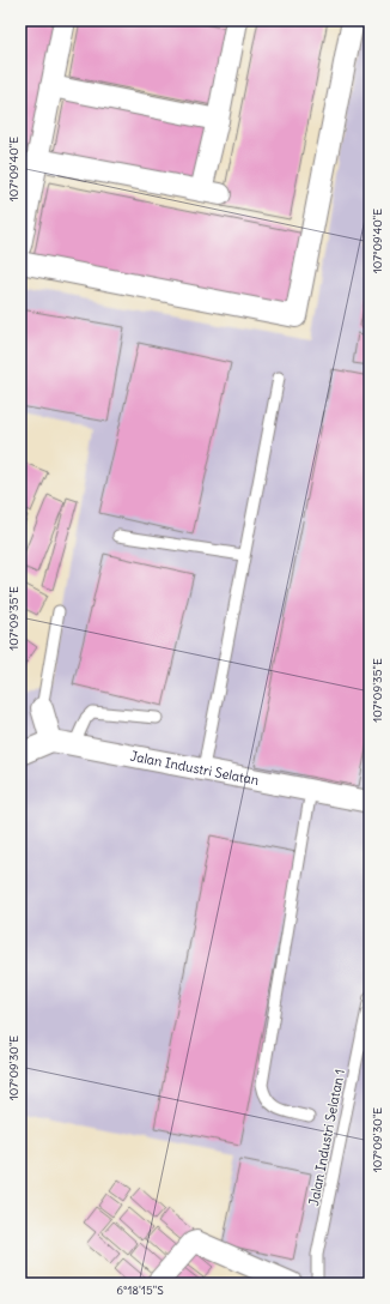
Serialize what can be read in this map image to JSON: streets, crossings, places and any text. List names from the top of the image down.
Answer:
{
  "streets": {
    "street": ["Jalan Industri Selatan"],
    "lane": ["Jalan Industri Selatan 1"]
  },
  "coordinates": [
    "107°09'40\"E",
    "107°09'35\"E",
    "107°09'30\"E",
    "6°18'15\"S"
  ]
}
